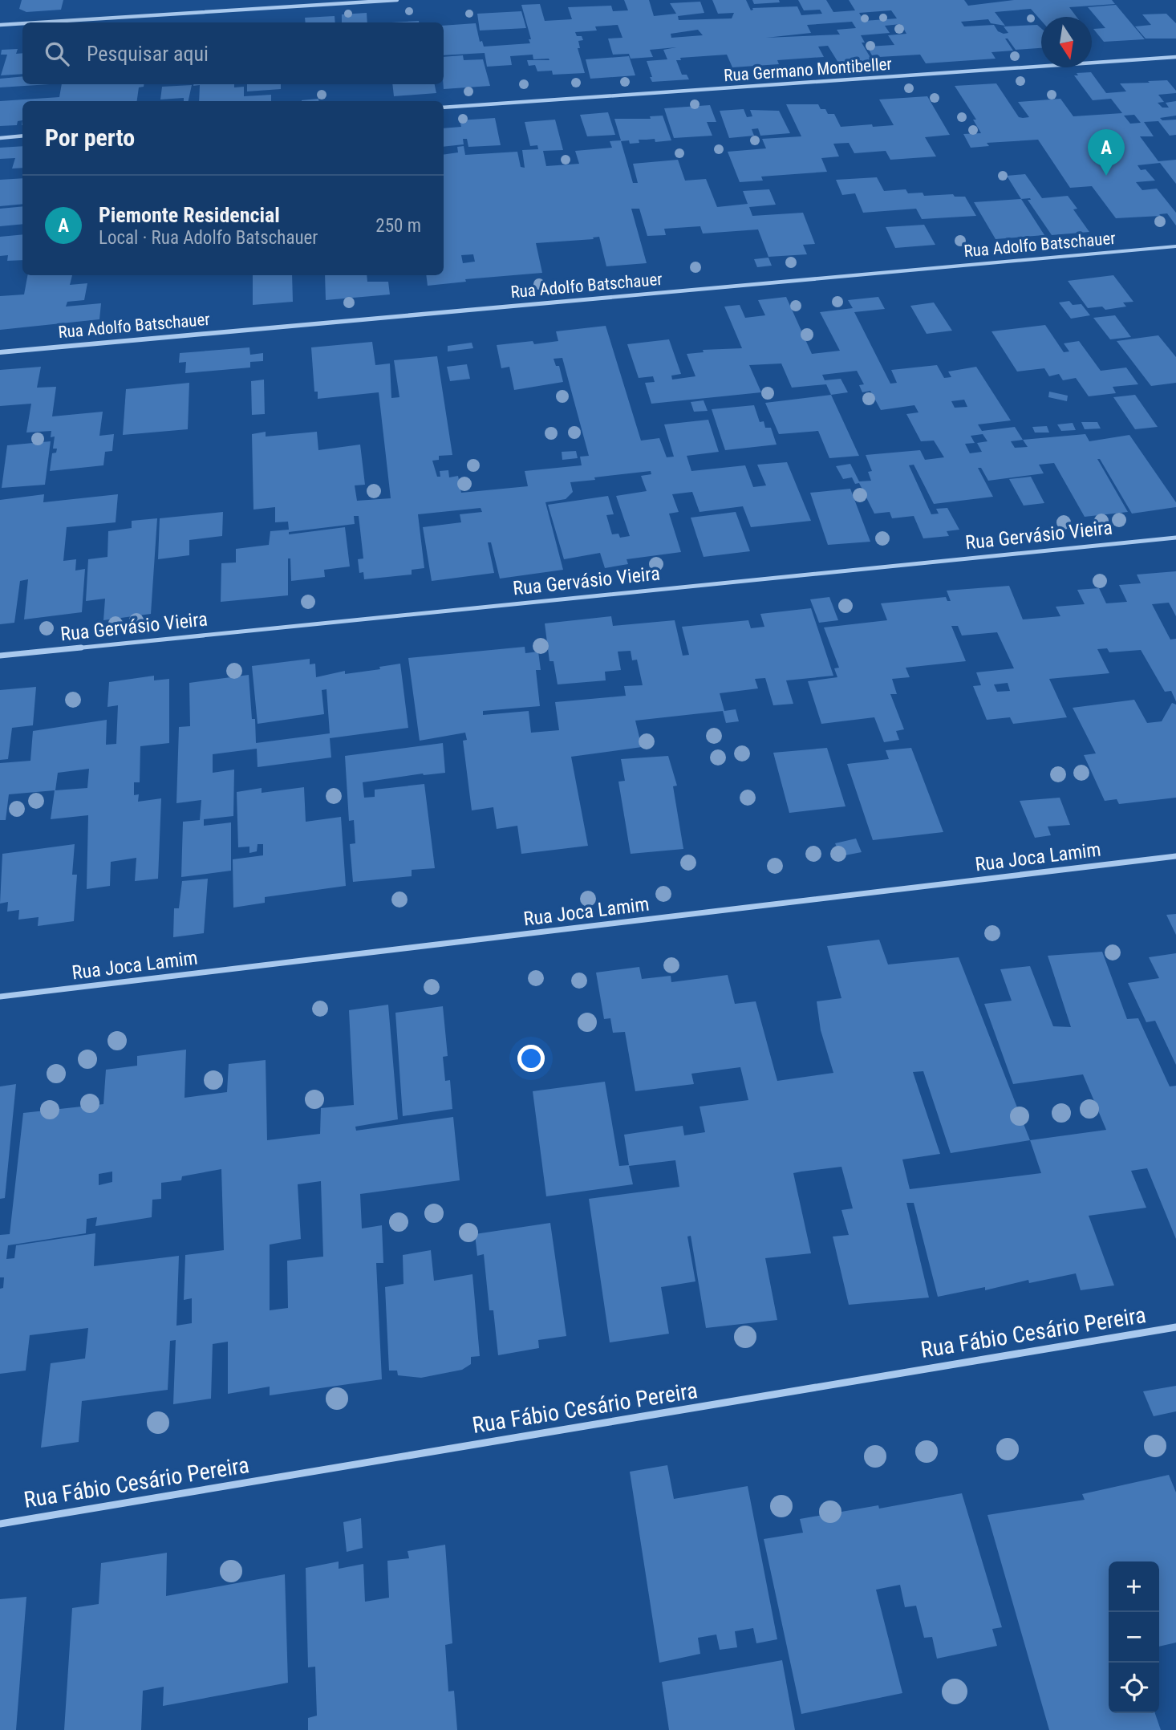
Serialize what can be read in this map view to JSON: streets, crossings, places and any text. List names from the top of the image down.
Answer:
{
  "streets": {
    "street": [
      "Rua Germano Montibeller",
      "Rua Adolfo Batschauer",
      "Rua Gervásio Vieira",
      "Rua Joca Lamim",
      "Rua Fábio Cesário Pereira"
    ]
  },
  "north": "bottom",
  "page": {
    "search": "Pesquisar aqui",
    "heading": "Por perto",
    "pins": "A",
    "list": [
      {
        "mark": "A",
        "name": "Piemonte Residencial",
        "note": "Local · Rua Adolfo Batschauer",
        "value": "250 m"
      }
    ],
    "map_buttons": ["+", "−"]
  }
}
